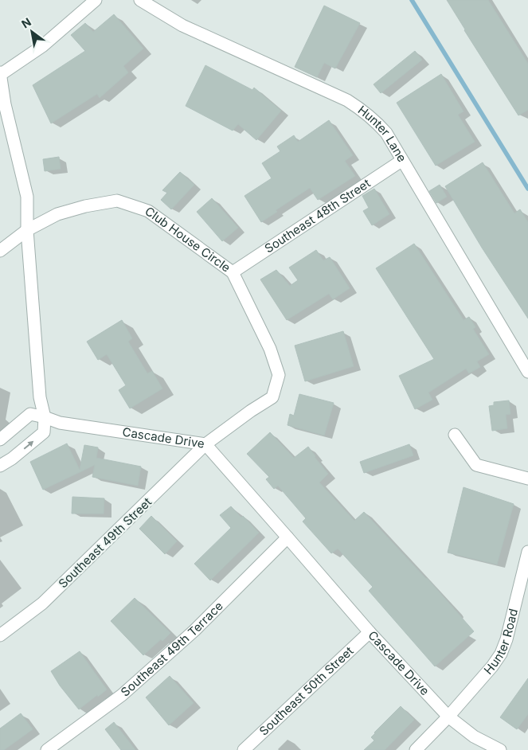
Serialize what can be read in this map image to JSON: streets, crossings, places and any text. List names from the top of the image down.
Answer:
{
  "streets": {
    "street": [
      "Hunter Lane",
      "Southeast 48th Street",
      "Club House Circle",
      "Cascade Drive",
      "Southeast 49th Street",
      "Hunter Road",
      "Southeast 49th Terrace",
      "Southeast 50th Street"
    ]
  },
  "crossings": [
    ["Hunter Lane", "Southeast 48th Street"],
    ["Southeast 48th Street", "Club House Circle"],
    ["Club House Circle", "Cascade Drive"],
    ["Club House Circle", "Southeast 49th Street"],
    ["Cascade Drive", "Southeast 49th Street"],
    ["Cascade Drive", "Hunter Road"],
    ["Cascade Drive", "Southeast 49th Terrace"],
    ["Cascade Drive", "Southeast 50th Street"]
  ],
  "north": "top left"
}
